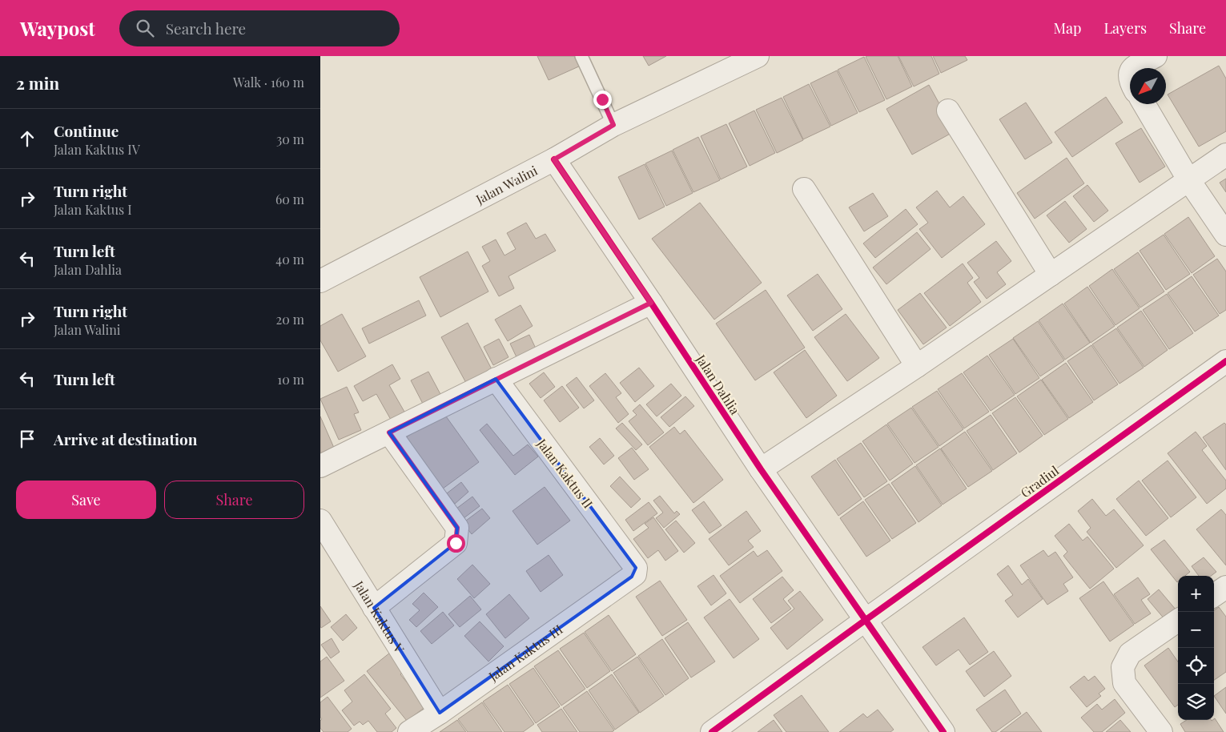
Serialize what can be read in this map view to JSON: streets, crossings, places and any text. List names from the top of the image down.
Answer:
{
  "streets": {
    "street": [
      "Jalan Walini",
      "Jalan Dahlia",
      "Jalan Kaktus II",
      "Gradiul",
      "Jalan Kaktus V",
      "Jalan Kaktus III"
    ]
  },
  "crossings": [
    ["Jalan Walini", "Jalan Dahlia"],
    ["Jalan Dahlia", "Gradiul"],
    ["Jalan Kaktus II", "Jalan Kaktus III"],
    ["Jalan Kaktus V", "Jalan Kaktus III"]
  ],
  "north": "bottom left",
  "page": {
    "header": "Waypost",
    "search": "Search here",
    "nav": ["Map", "Layers", "Share"],
    "heading": ["2 min", "Walk · 160 m"],
    "list": [
      ["Continue", "Jalan Kaktus IV", "30 m"],
      ["Turn right", "Jalan Kaktus I", "60 m"],
      ["Turn left", "Jalan Dahlia", "40 m"],
      ["Turn right", "Jalan Walini", "20 m"],
      ["Turn left", "10 m"],
      "Arrive at destination"
    ],
    "buttons": ["Save", "Share"],
    "map_buttons": ["+", "−"]
  }
}
